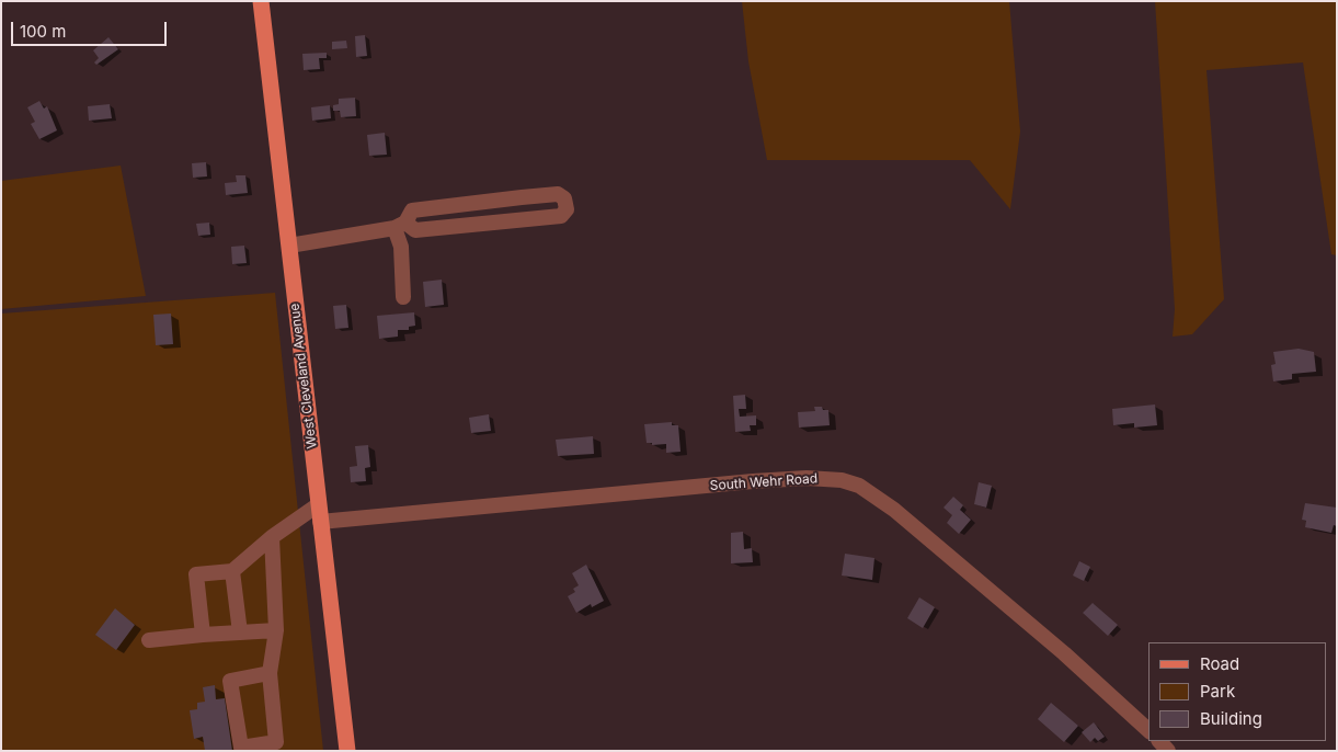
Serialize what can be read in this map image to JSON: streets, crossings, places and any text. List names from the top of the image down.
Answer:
{
  "streets": {
    "main road": ["West Cleveland Avenue"],
    "street": ["South Wehr Road"]
  },
  "crossings": [
    ["West Cleveland Avenue", "South Wehr Road"]
  ],
  "legend": ["Road", "Park", "Building"],
  "scale_bar": "100 m"
}
